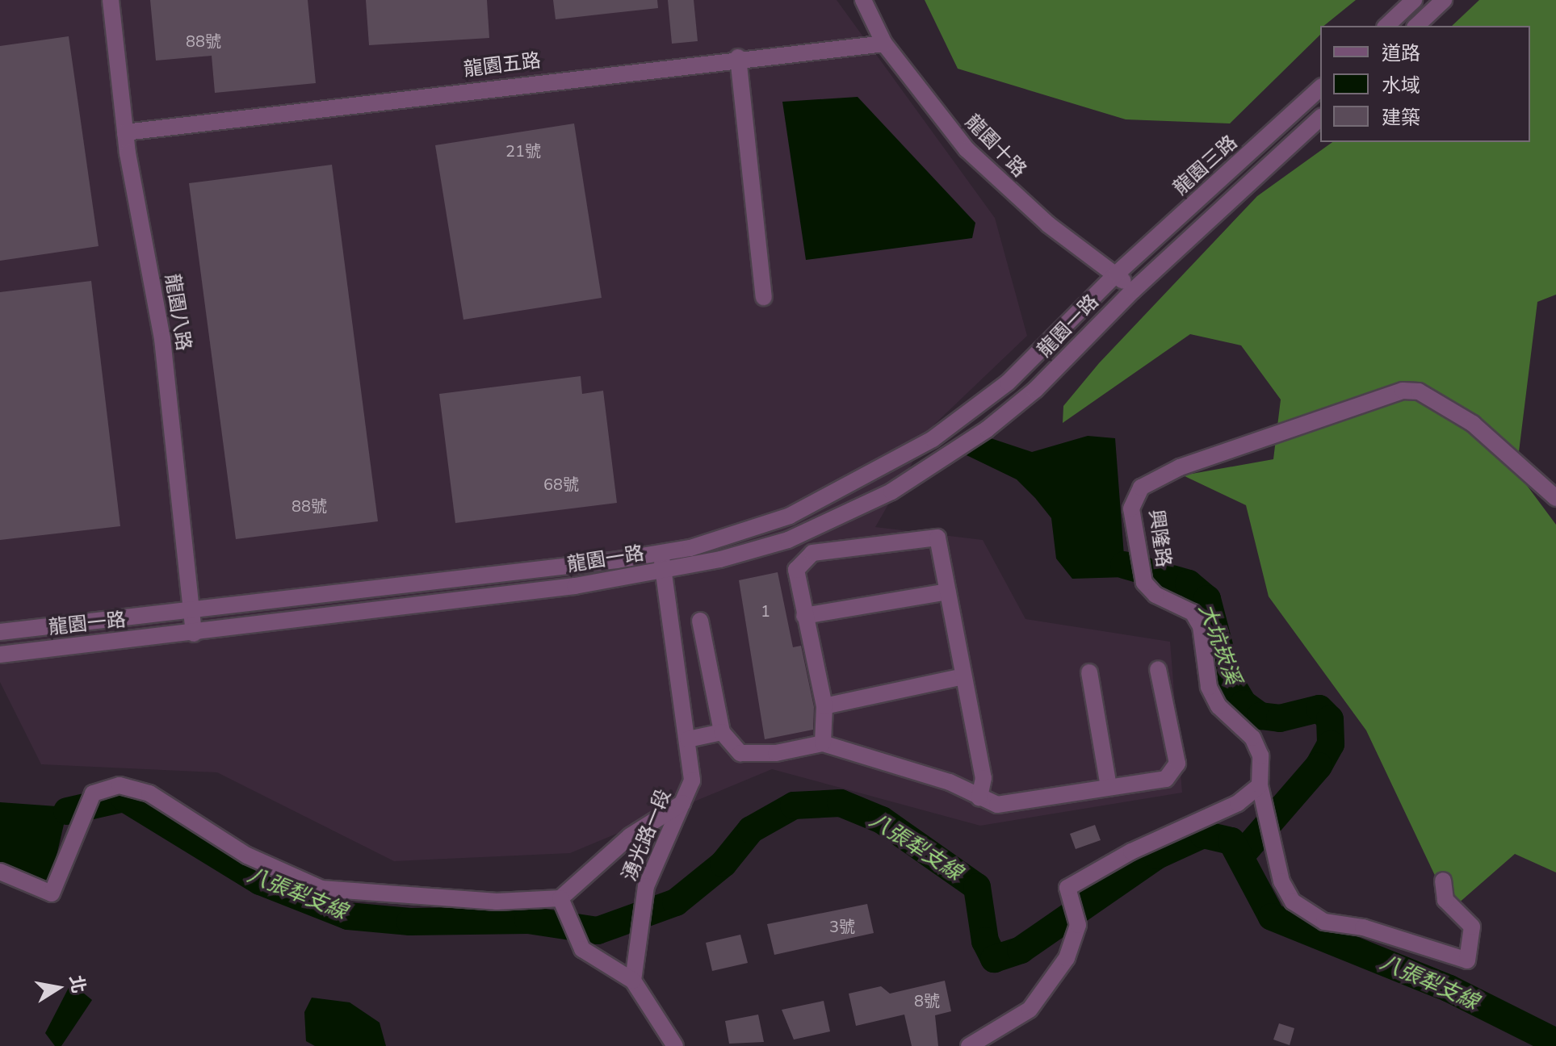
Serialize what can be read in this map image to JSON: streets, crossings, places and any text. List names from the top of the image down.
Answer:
{
  "streets": {
    "street": [
      "龍園五路",
      "龍園十路",
      "龍園三路",
      "龍園八路",
      "龍園一路",
      "興隆路",
      "湧光路一段"
    ]
  },
  "crossings": [
    ["龍園五路", "龍園十路"],
    ["龍園五路", "龍園八路"],
    ["龍園十路", "龍園三路"],
    ["龍園十路", "龍園一路"],
    ["龍園三路", "龍園一路"],
    ["龍園八路", "龍園一路"],
    ["龍園一路", "湧光路一段"]
  ],
  "water": ["大坑崁溪", "八張犁支線"],
  "house_numbers": [
    "88號",
    "21號",
    "68號",
    "88號",
    "1",
    "3號",
    "8號"
  ],
  "legend": ["道路", "水域", "建築"],
  "north": "right"
}
